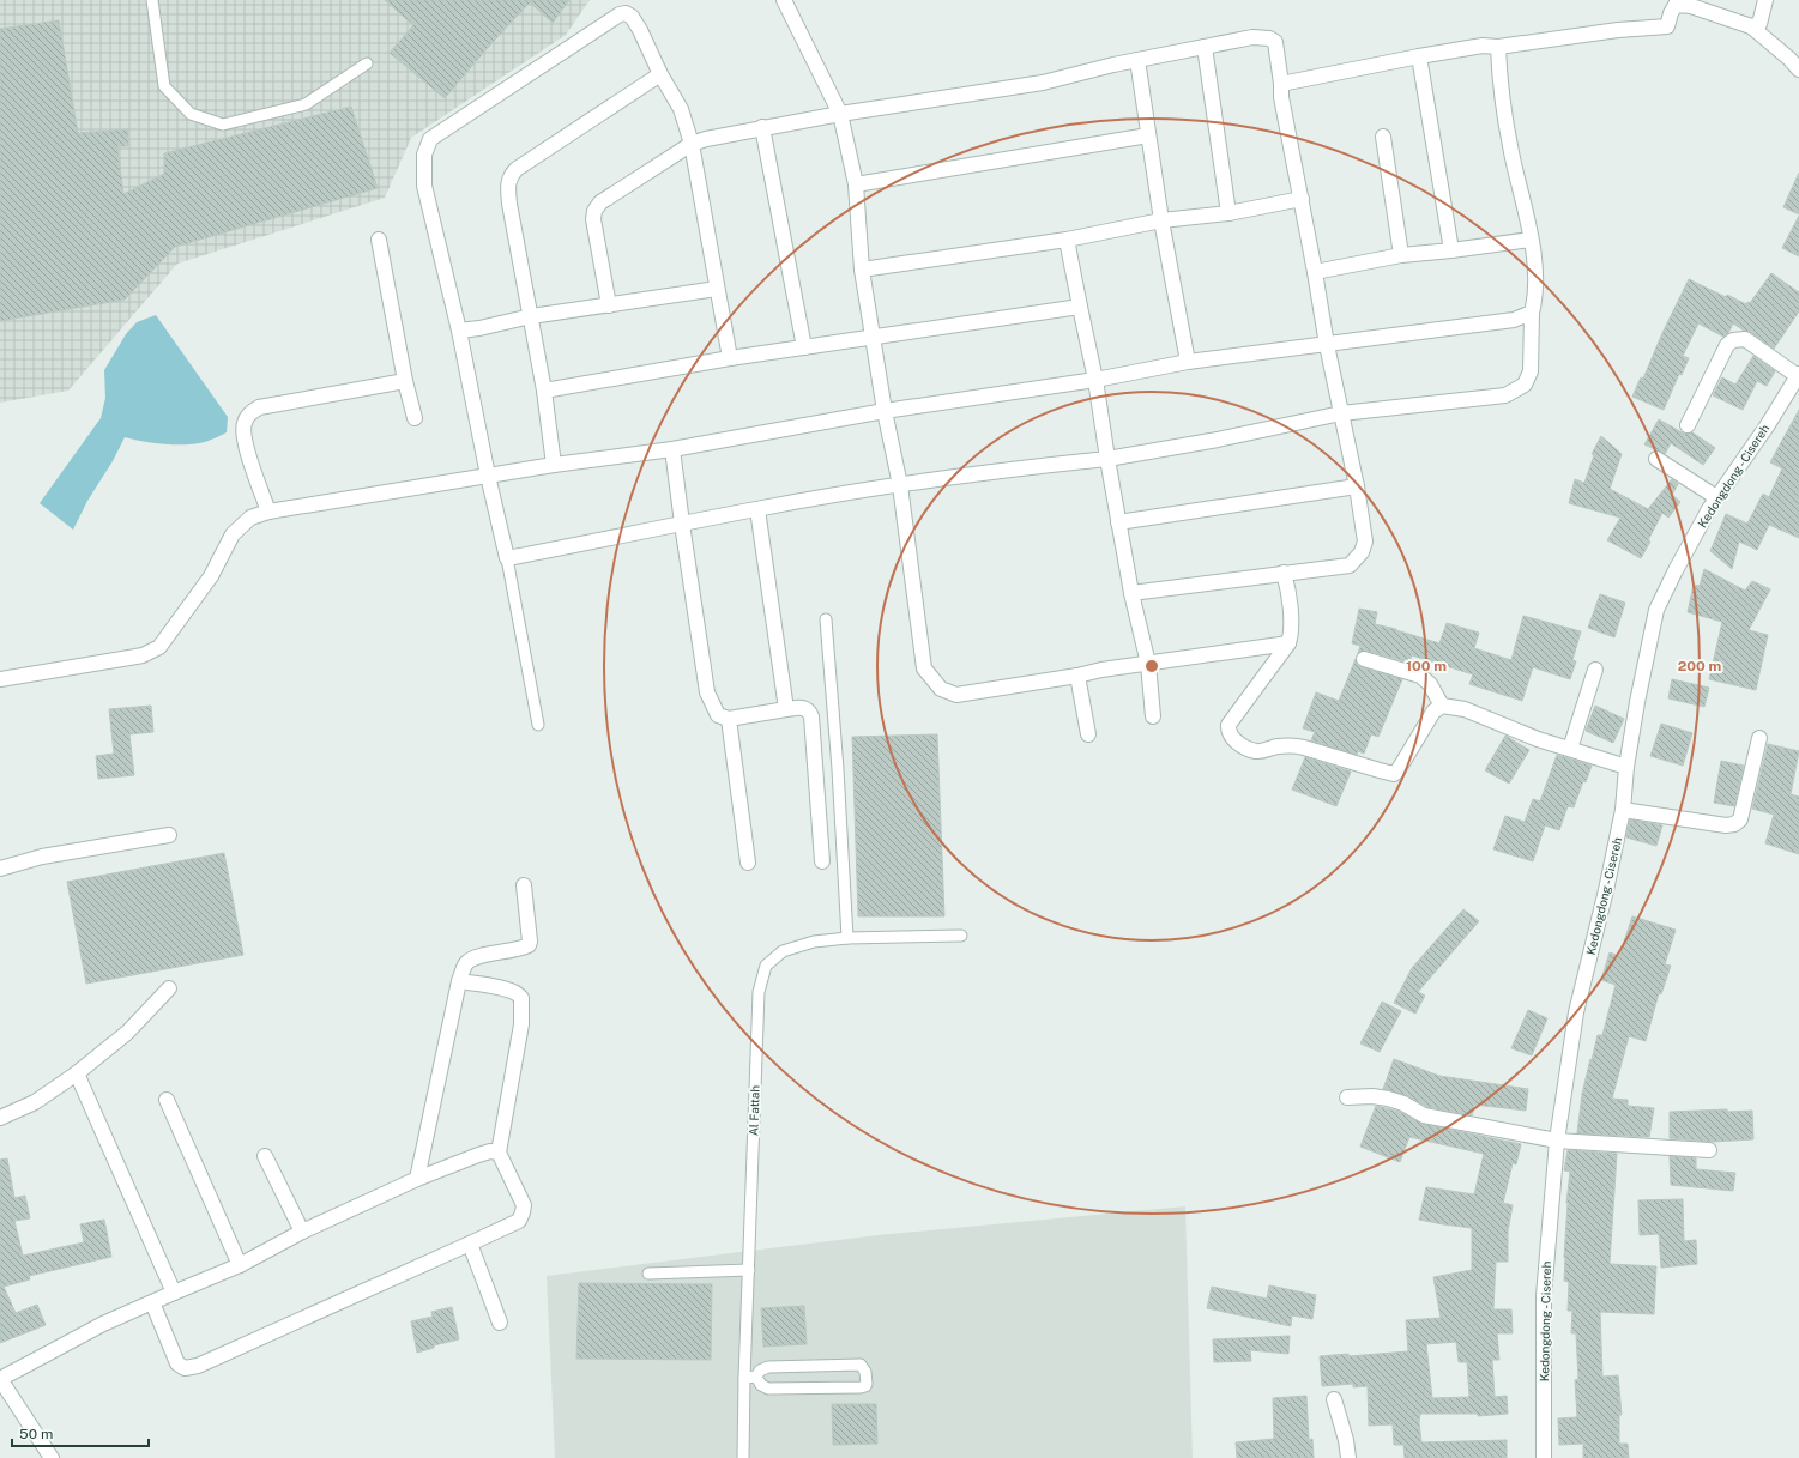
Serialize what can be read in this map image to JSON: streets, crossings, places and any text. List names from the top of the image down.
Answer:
{
  "streets": {
    "street": ["Kedongdong - Cisereh"],
    "lane": ["Al Fattah"]
  },
  "scale_bar": "50 m",
  "rings": ["100 m", "200 m"]
}
